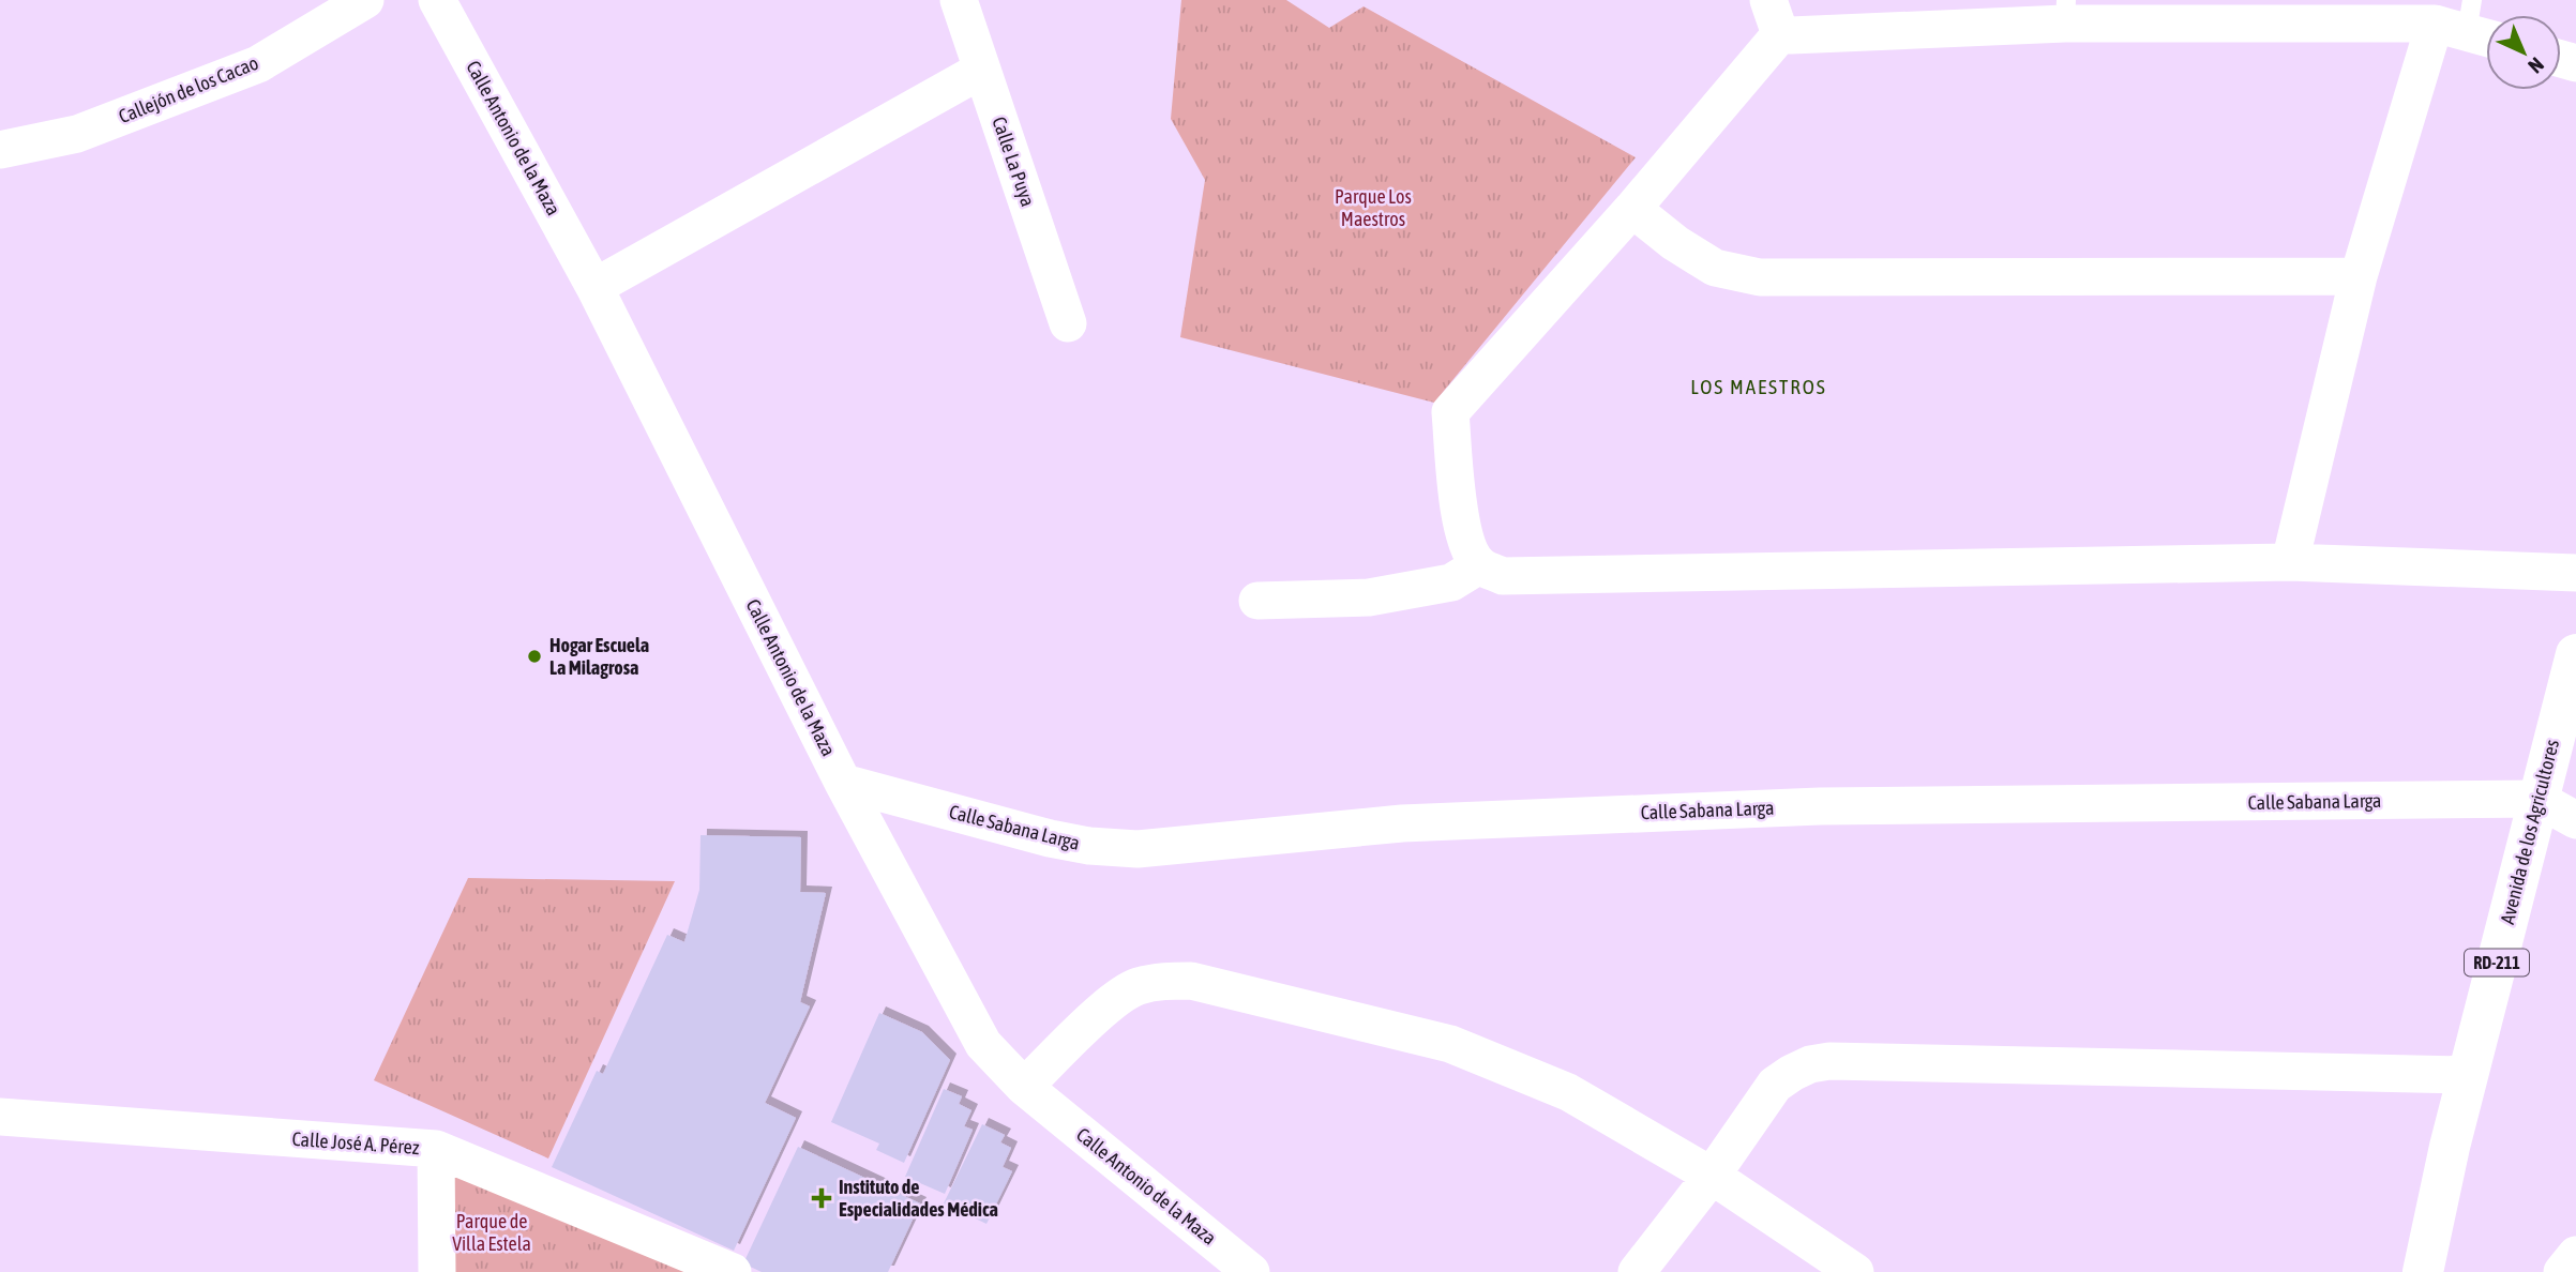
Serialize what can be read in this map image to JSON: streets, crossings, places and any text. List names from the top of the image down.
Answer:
{
  "streets": {
    "main road": ["Avenida de los Agricultores", "RD-211"],
    "street": [
      "Callejón de los Cacao",
      "Calle Antonio de la Maza",
      "Calle La Puya",
      "Calle Sabana Larga",
      "Calle José A. Pérez"
    ]
  },
  "crossings": [
    ["Calle Antonio de la Maza", "Calle Sabana Larga"],
    ["Calle Sabana Larga", "Avenida de los Agricultores"]
  ],
  "districts": ["LOS MAESTROS"],
  "parks": ["Parque Los Maestros", "Parque de Villa Estela"],
  "places": {
    "other": ["Hogar Escuela La Milagrosa"],
    "health": ["Instituto de Especialidades Médica"]
  },
  "north": "bottom right"
}
